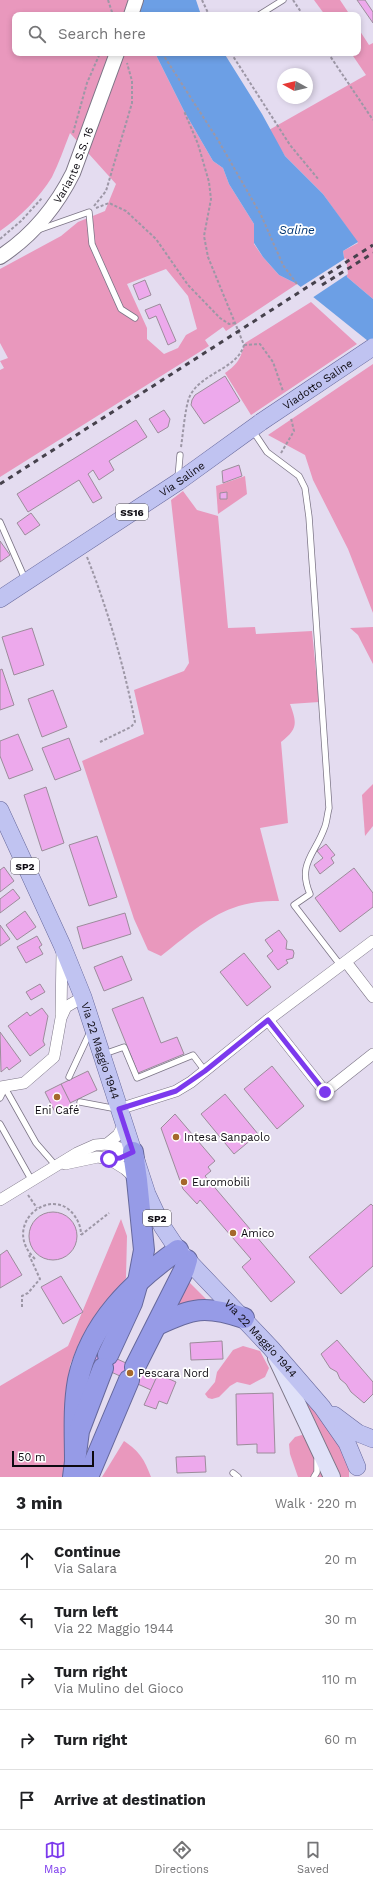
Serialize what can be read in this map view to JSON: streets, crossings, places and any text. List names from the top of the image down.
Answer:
{
  "streets": {
    "main road": [
      "Viadotto Saline",
      "Via Saline",
      "SS16",
      "SP2",
      "Via 22 Maggio 1944"
    ],
    "street": ["Variante S.S. 16"]
  },
  "crossings": [
    ["Viadotto Saline", "Via Saline"],
    ["SP2", "Via 22 Maggio 1944"]
  ],
  "water": ["Saline"],
  "places": [
    "Eni Café",
    "Intesa Sanpaolo",
    "Euromobili",
    "Amico",
    "Pescara Nord"
  ],
  "scale_bar": "50 m",
  "north": "left",
  "page": {
    "search": "Search here",
    "scale": "50 m",
    "heading": ["3 min", "Walk · 220 m"],
    "list": [
      ["Continue", "Via Salara", "20 m"],
      ["Turn left", "Via 22 Maggio 1944", "30 m"],
      ["Turn right", "Via Mulino del Gioco", "110 m"],
      ["Turn right", "60 m"],
      "Arrive at destination"
    ],
    "nav": ["Map", "Directions", "Saved"]
  }
}
